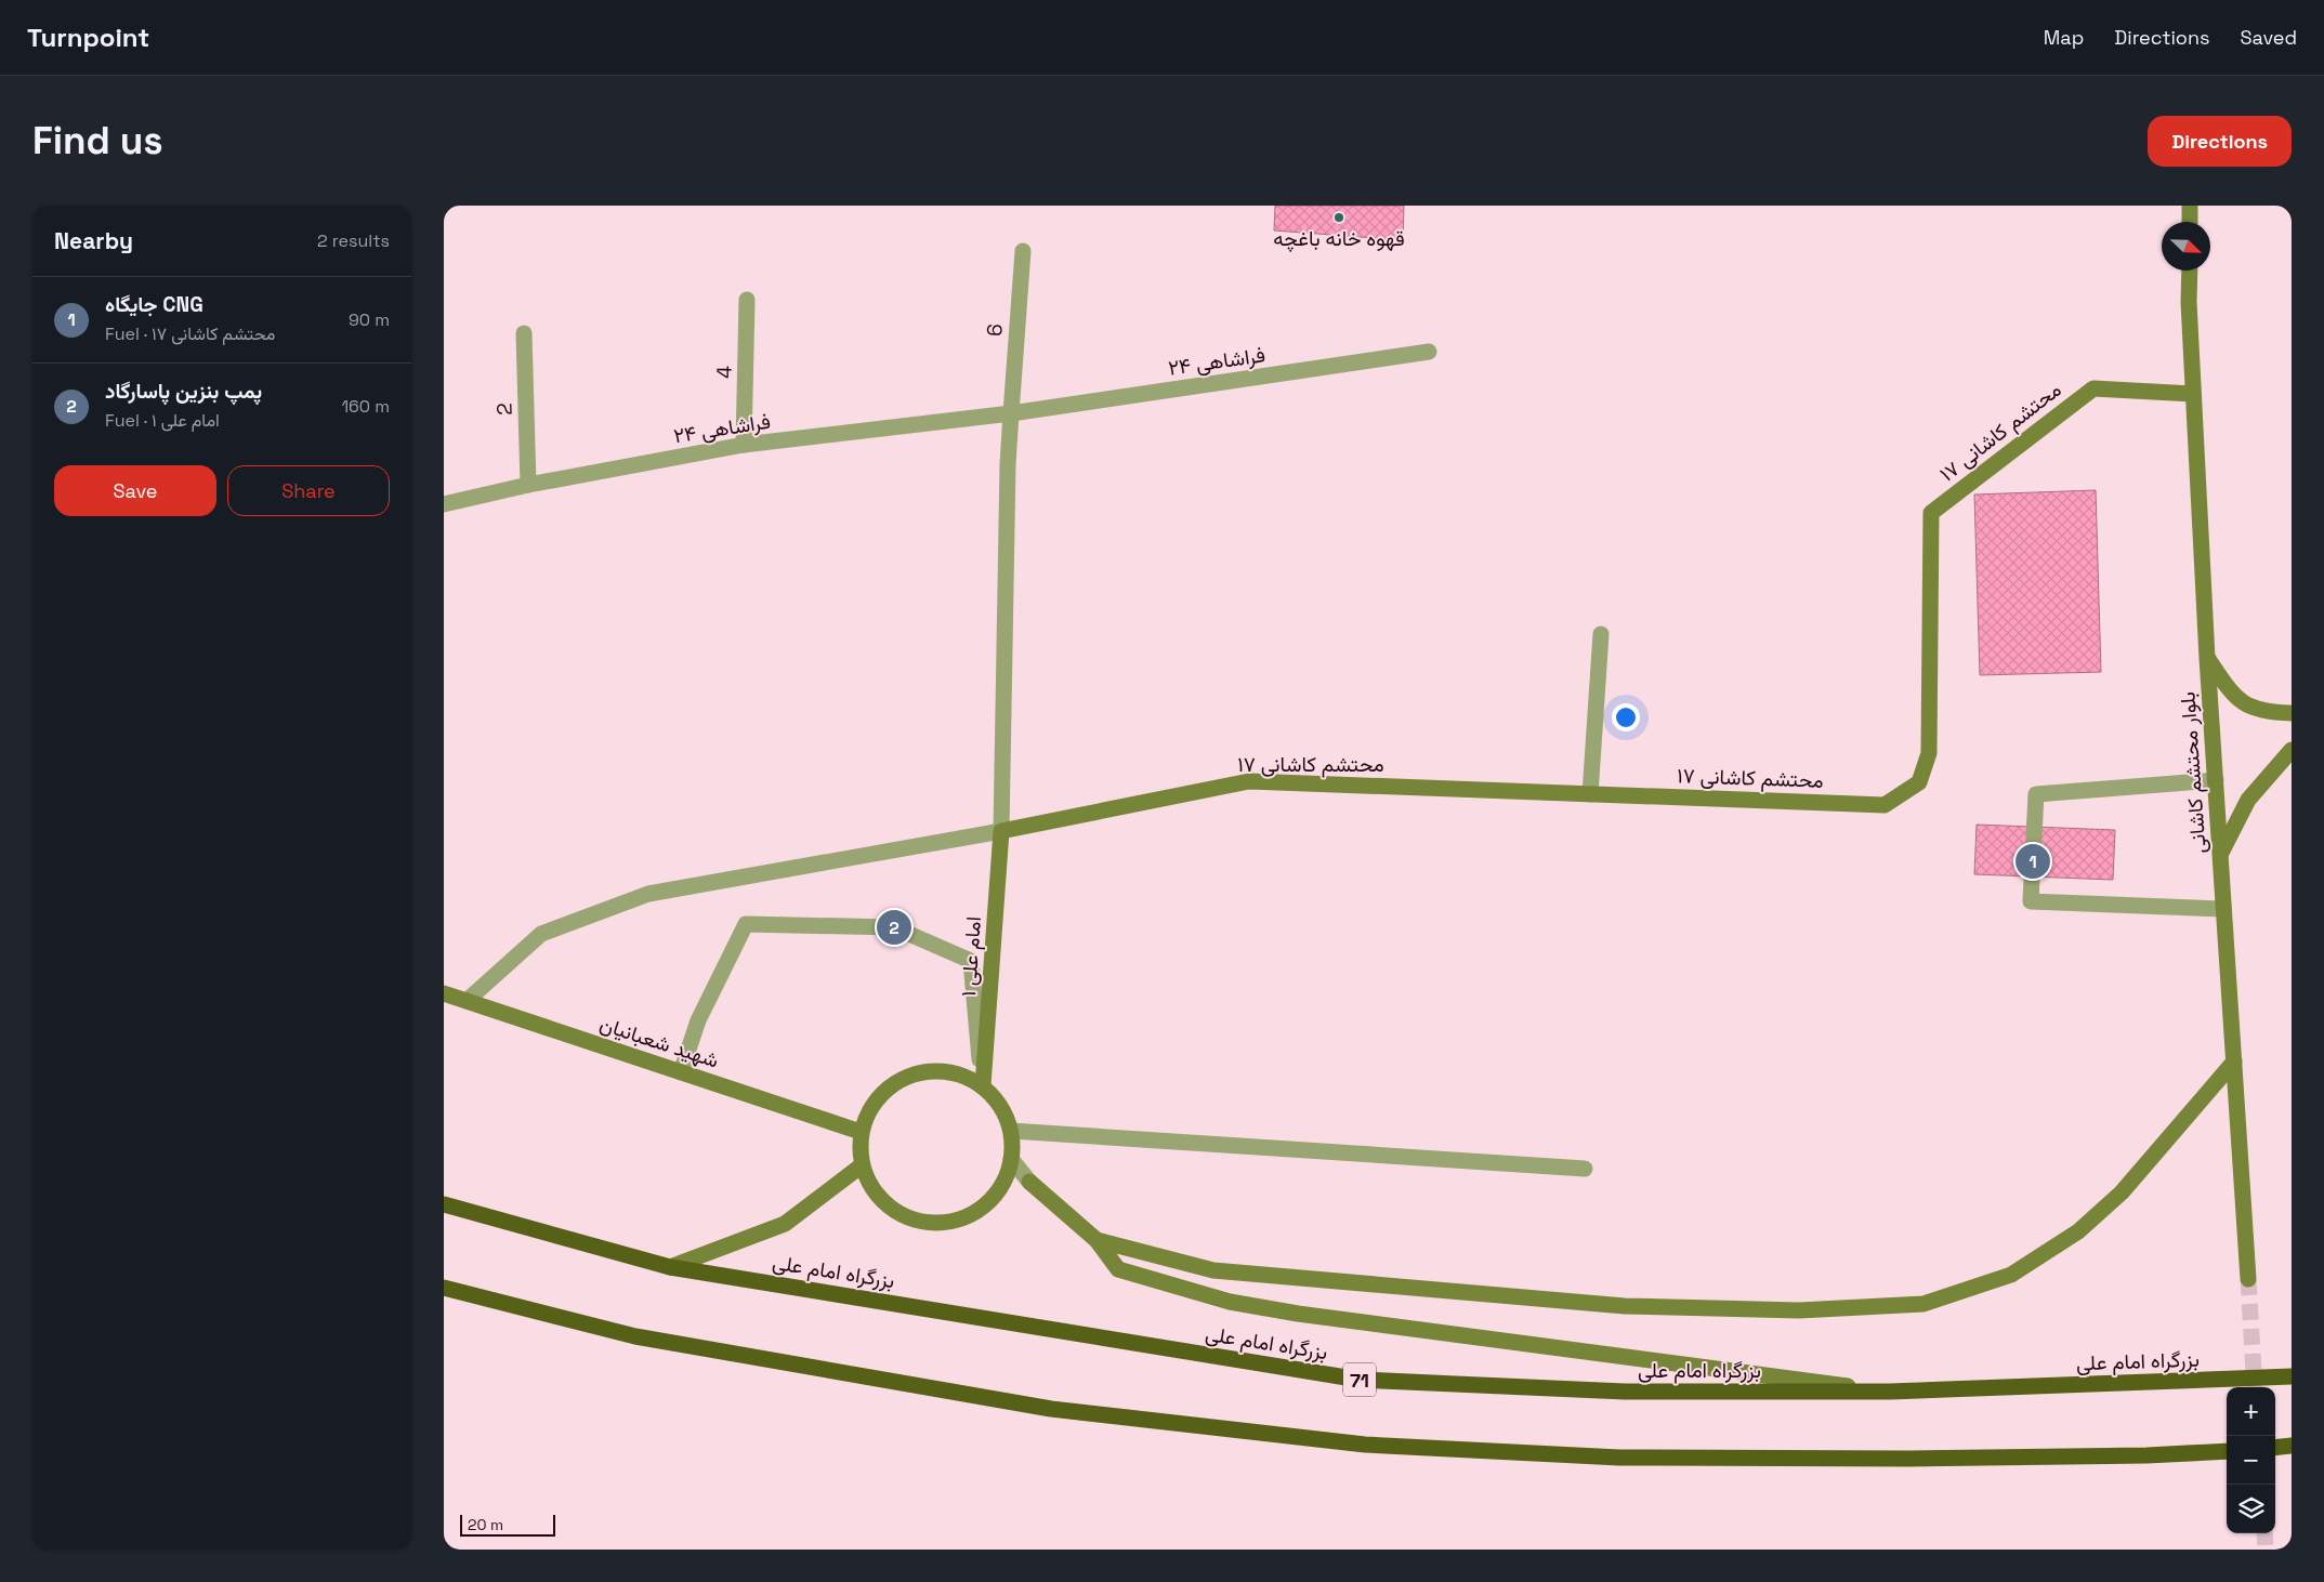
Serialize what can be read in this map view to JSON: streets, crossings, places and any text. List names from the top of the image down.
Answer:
{
  "streets": {
    "highway": ["بزرگراه امام علی", "71"],
    "main road": [
      "محتشم کاشانی ۱۷",
      "بلوار محتشم کاشانی",
      "امام علی ۱",
      "شهید شعبانیان"
    ],
    "street": [
      "6",
      "فراشاهی ۲۴",
      "4",
      "2"
    ]
  },
  "crossings": [
    ["6", "فراشاهی ۲۴"],
    ["فراشاهی ۲۴", "4"],
    ["فراشاهی ۲۴", "2"],
    ["محتشم کاشانی ۱۷", "بلوار محتشم کاشانی"],
    ["محتشم کاشانی ۱۷", "امام علی ۱"],
    ["امام علی ۱", "شهید شعبانیان"]
  ],
  "places": ["قهوه خانه باغچه"],
  "scale_bar": "20 m",
  "north": "bottom right",
  "page": {
    "header": "Turnpoint",
    "nav": ["Map", "Directions", "Saved"],
    "buttons": [
      "Directions",
      ["Save", "Share"]
    ],
    "title": "Find us",
    "heading": ["Nearby", "2 results"],
    "list": [
      {
        "mark": "1",
        "name": "جایگاه CNG",
        "note": "Fuel · محتشم کاشانی ۱۷",
        "value": "90 m"
      },
      {
        "mark": "2",
        "name": "پمپ بنزین پاسارگاد",
        "note": "Fuel · امام علی ۱",
        "value": "160 m"
      }
    ],
    "pins": ["1", "2"],
    "map_buttons": ["+", "−"],
    "scale": "20 m"
  }
}
